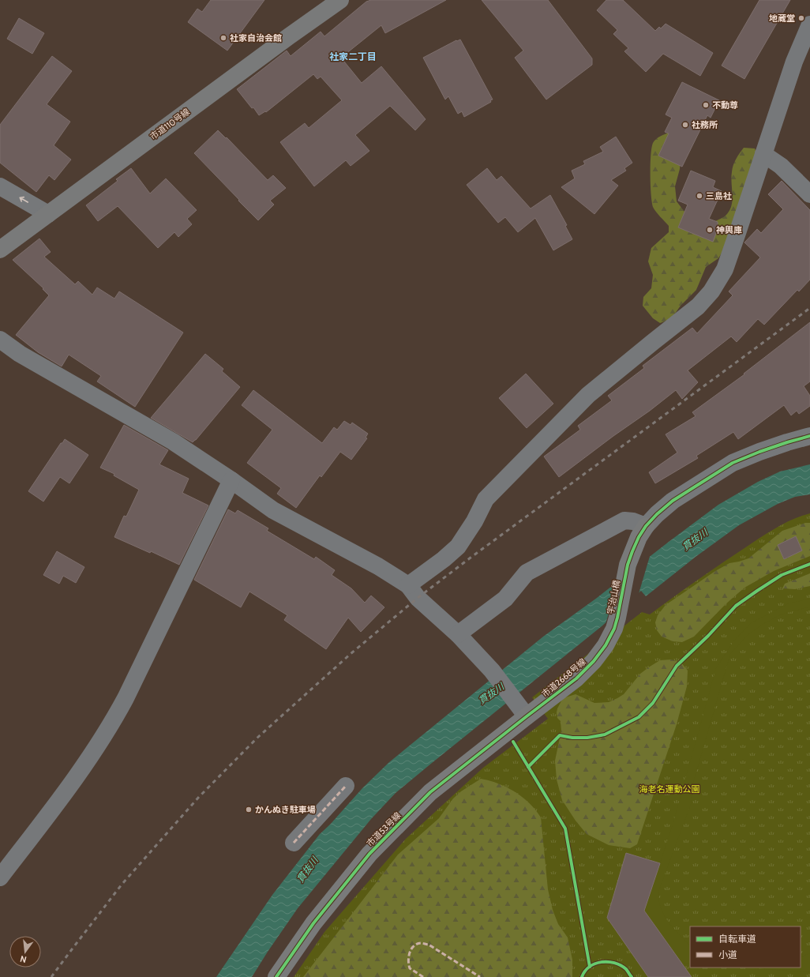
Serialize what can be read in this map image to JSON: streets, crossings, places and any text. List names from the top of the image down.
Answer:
{
  "streets": {
    "street": [
      "市道110号線",
      "宇治山橋",
      "市道2668号線",
      "市道53号線"
    ]
  },
  "crossings": [
    ["宇治山橋", "市道2668号線"],
    ["市道2668号線", "市道53号線"]
  ],
  "districts": ["社家二丁目"],
  "water": ["貫抜川"],
  "parks": ["海老名運動公園"],
  "places": [
    "地蔵堂",
    "社家自治会館",
    "不動尊",
    "社務所",
    "三島社",
    "神輿庫",
    "かんぬき駐車場"
  ],
  "legend": ["自転車道", "小道"],
  "north": "bottom"
}
